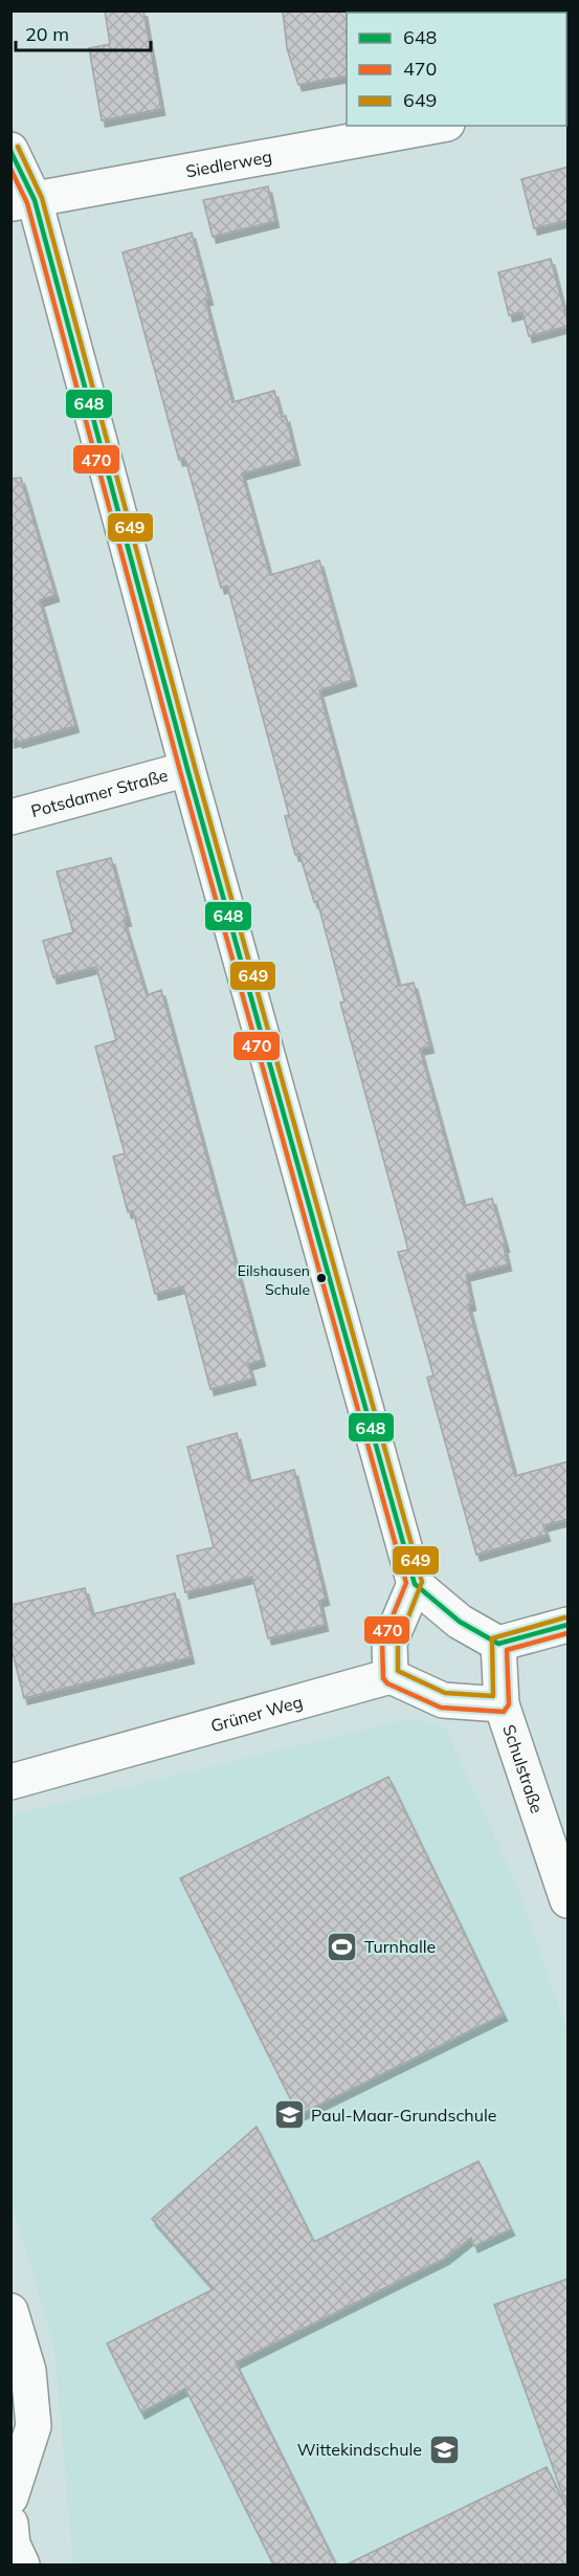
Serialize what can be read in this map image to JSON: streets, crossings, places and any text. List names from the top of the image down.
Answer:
{
  "streets": {
    "street": [
      "Siedlerweg",
      "Potsdamer Straße",
      "Grüner Weg",
      "Schulstraße"
    ]
  },
  "places": {
    "other": ["Eilshausen Schule"],
    "sports": ["Turnhalle"],
    "school or university": ["Paul-Maar-Grundschule", "Wittekindschule"]
  },
  "lines": ["transit line 649", "transit line 648", "transit line 470"],
  "legend": ["648", "470", "649"],
  "scale_bar": "20 m"
}
